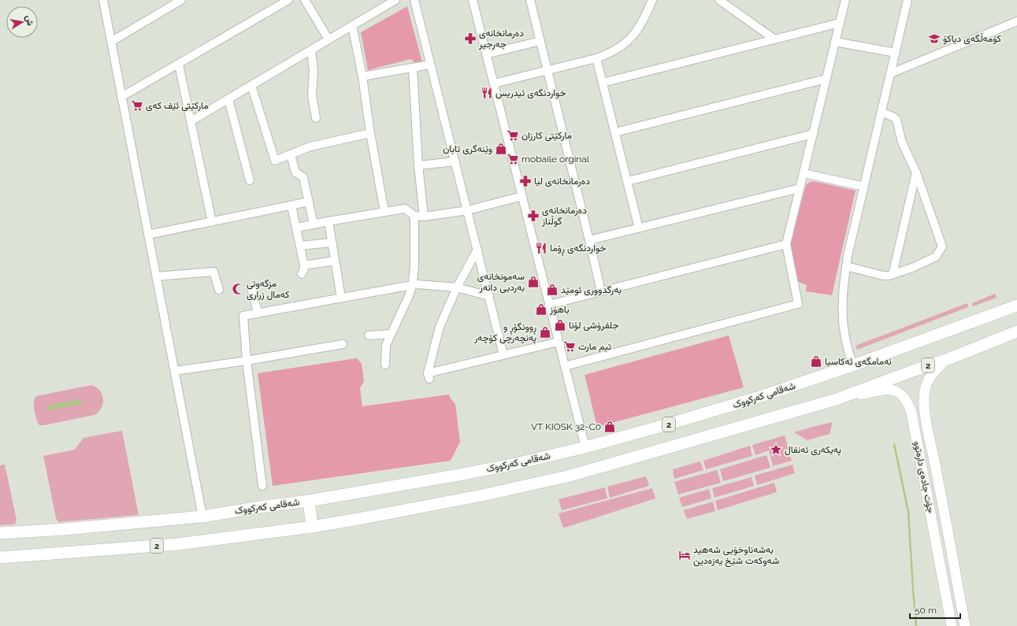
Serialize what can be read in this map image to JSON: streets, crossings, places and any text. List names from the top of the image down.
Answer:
{
  "streets": {
    "highway": ["2", "شەقامی کەرکووک"],
    "main road": ["جۆت جادەی دارەتوو"]
  },
  "crossings": [
    ["2", "جۆت جادەی دارەتوو"]
  ],
  "places": {
    "pharmacy": ["دەرمانخانەی جەرجیر", "دەرمانخانەی لیا", "دەرمانخانەی گوڵناز"],
    "school or university": ["کۆمەڵگەی دیاکۆ"],
    "restaurant": ["خواردنگەی ئیدریس", "خواردنگەی ڕۆما"],
    "supermarket": [
      "مارکێتی ئێف کەی",
      "مارکێتی کارزان",
      "mobaile orginal",
      "تیم مارت"
    ],
    "shop": [
      "وێنەگری تابان",
      "سەمونخانەی بەردیی دانەر",
      "بەرگدووری ئومێد",
      "باهۆز",
      "جلفرۆشی لۆنا",
      "ڕوونگۆڕ و پەنچەرچی کۆچەر",
      "نەمامگەی ئەکاسیا",
      "VT KIOSK 32-C0"
    ],
    "mosque": ["مزگەوتی کەمال زراری"],
    "place": ["پەیکەری ئەنفال"],
    "hotel": ["بەشەناوخۆیی شەهید شەوکەت شێخ یەزەدین"]
  },
  "scale_bar": "50 m",
  "north": "right"
}
